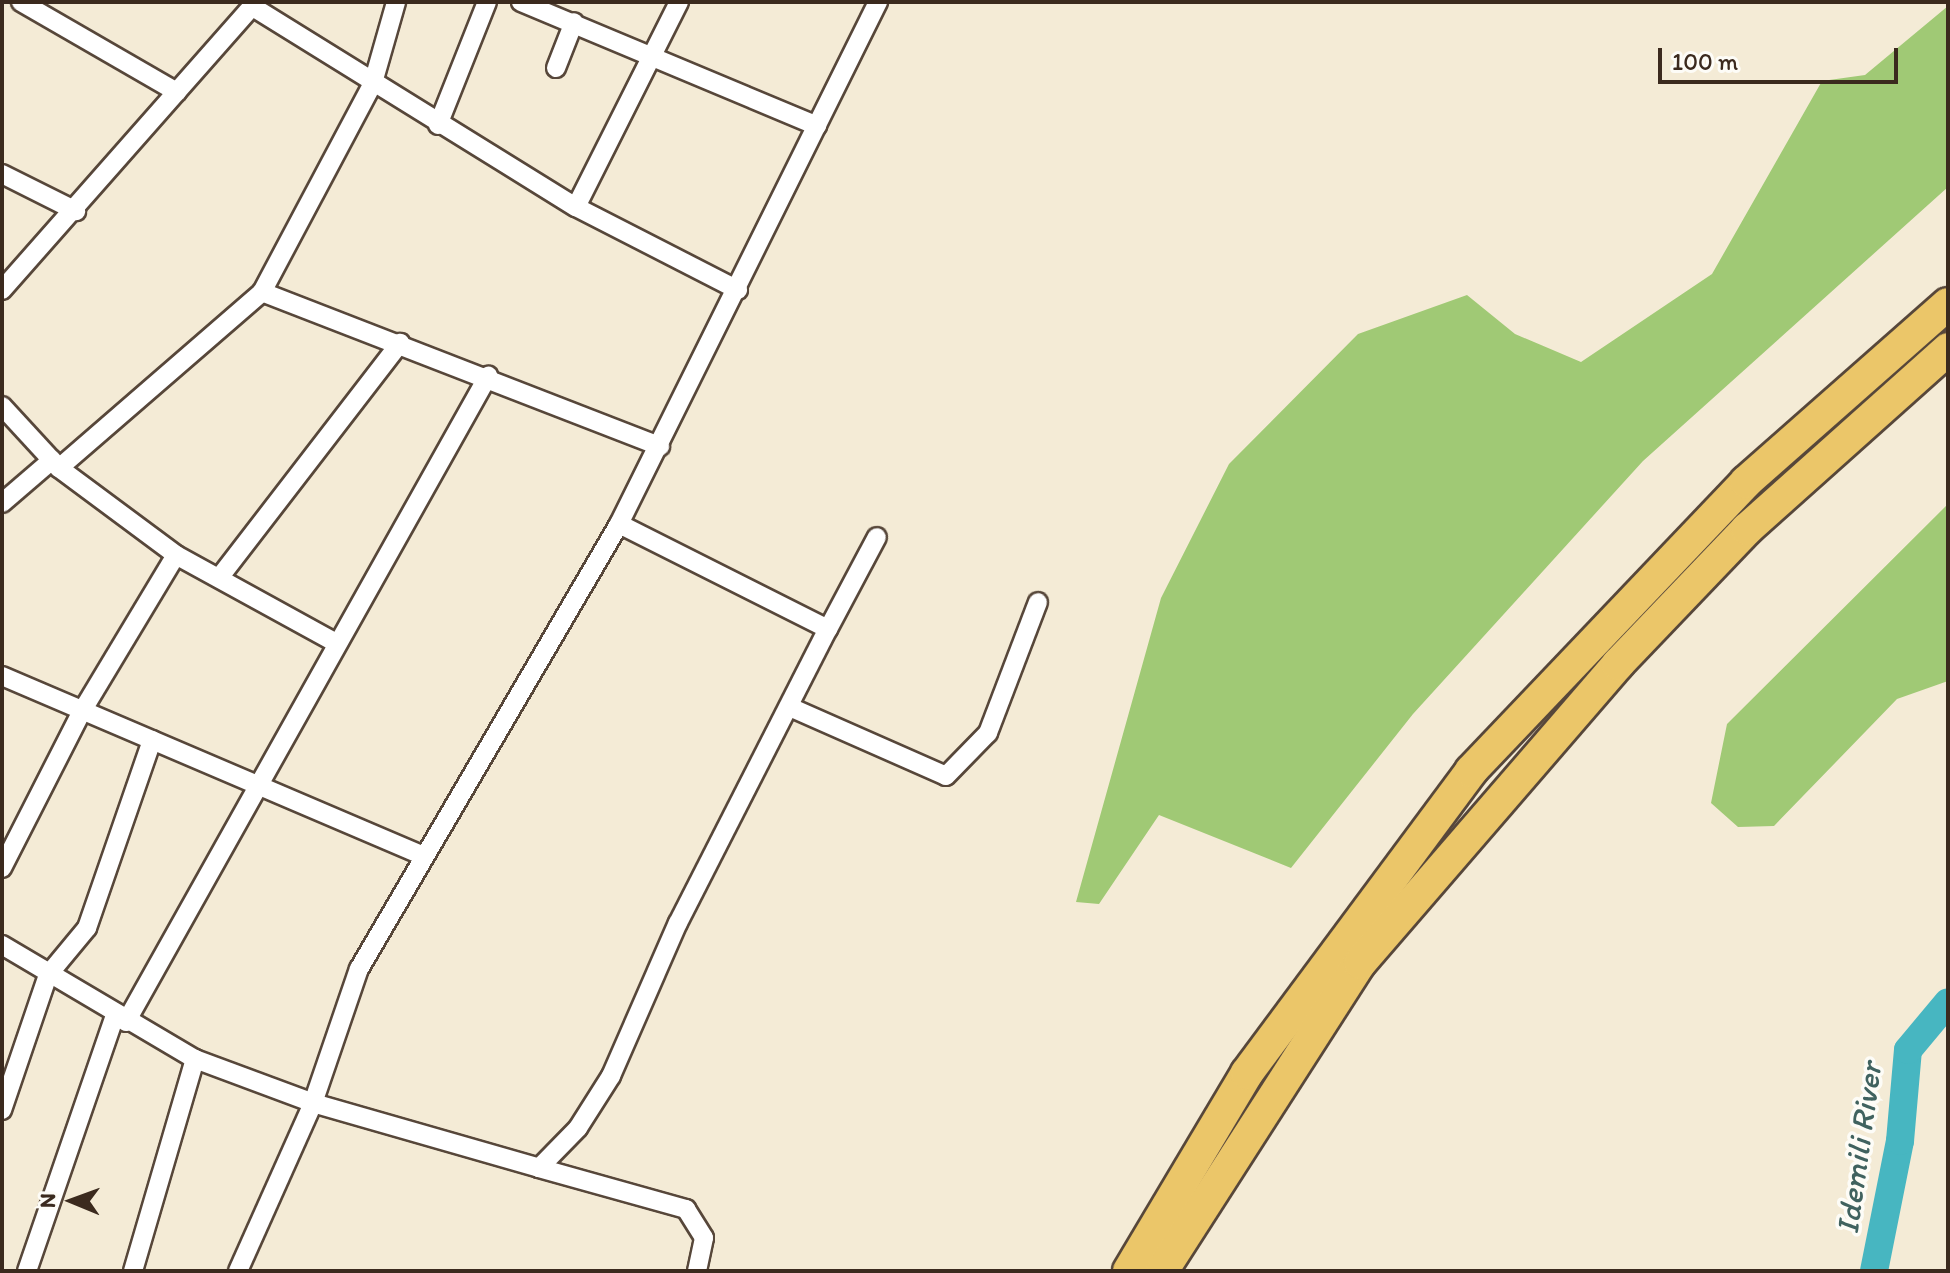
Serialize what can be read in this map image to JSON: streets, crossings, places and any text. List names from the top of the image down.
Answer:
{
  "water": ["Idemili River"],
  "scale_bar": "100 m",
  "north": "left"
}
